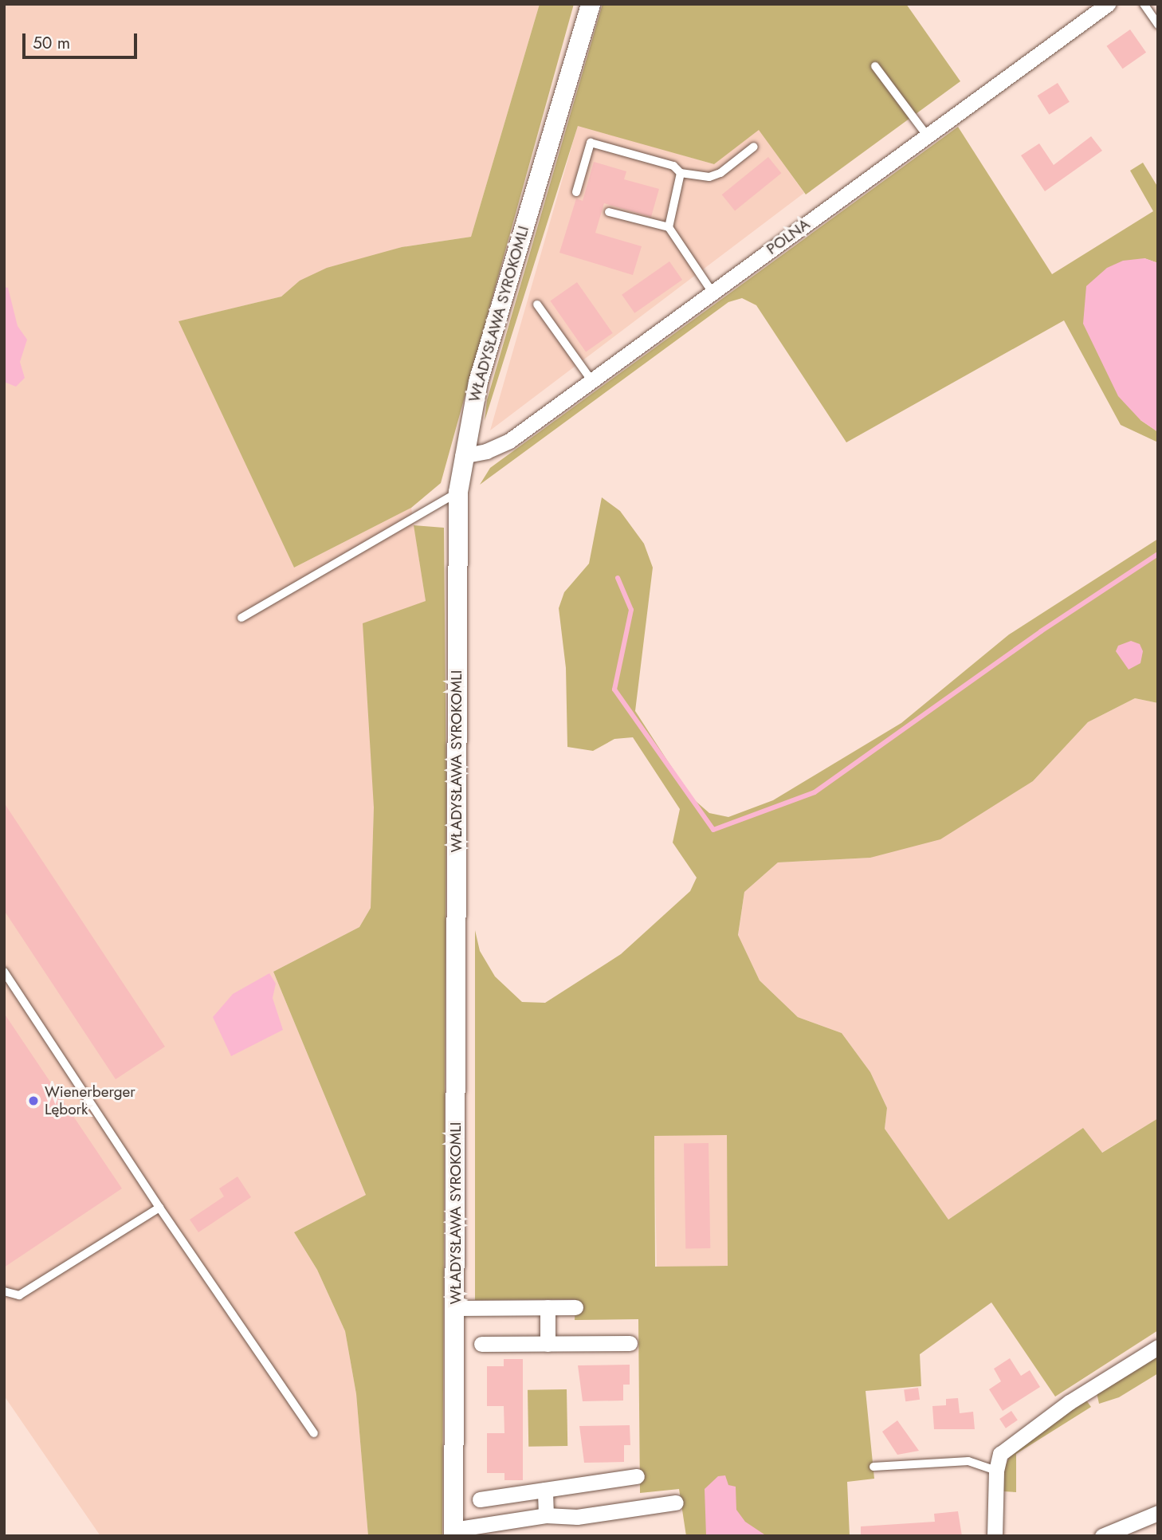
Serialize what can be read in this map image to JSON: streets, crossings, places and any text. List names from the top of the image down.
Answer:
{
  "streets": {
    "street": ["POLNA", "WŁADYSŁAWA SYROKOMLI"]
  },
  "crossings": [
    ["POLNA", "WŁADYSŁAWA SYROKOMLI"]
  ],
  "places": ["Wienerberger Lębork"],
  "scale_bar": "50 m"
}
